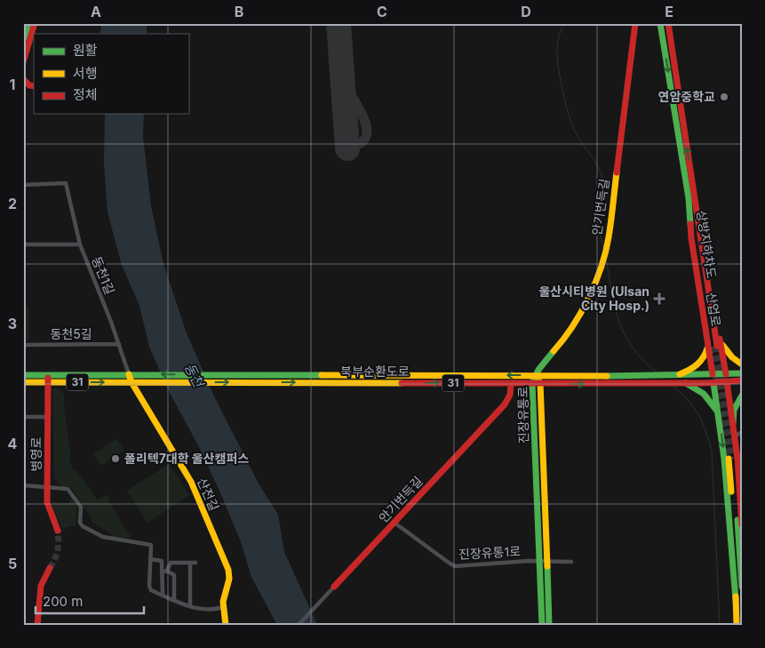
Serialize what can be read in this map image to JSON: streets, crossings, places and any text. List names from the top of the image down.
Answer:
{
  "streets": {
    "main road": [
      "안기번득길",
      "산업로",
      "북부순환도로",
      "31",
      "진장유통로",
      "병영로",
      "산전길"
    ],
    "street": ["동천1길", "동천5길", "진장유통1로"]
  },
  "crossings": [
    ["안기번득길", "북부순환도로"],
    ["안기번득길", "진장유통로"],
    ["안기번득길", "진장유통1로"],
    ["동천1길", "동천5길"],
    ["동천1길", "북부순환도로"],
    ["동천1길", "산전길"],
    ["산업로", "북부순환도로"],
    ["산업로", "31"],
    ["북부순환도로", "31"],
    ["북부순환도로", "진장유통로"],
    ["북부순환도로", "병영로"],
    ["북부순환도로", "산전길"],
    ["진장유통로", "진장유통1로"]
  ],
  "water": ["동천"],
  "places": {
    "other": ["연암중학교", "폴리텍7대학 울산캠퍼스"],
    "health": ["울산시티병원 (Ulsan City Hosp.)"]
  },
  "legend": ["원활", "서행", "정체"],
  "scale_bar": "200 m",
  "grid": {
    "columns": [
      "A",
      "B",
      "C",
      "D",
      "E"
    ],
    "rows": [
      "1",
      "2",
      "3",
      "4",
      "5"
    ]
  }
}
